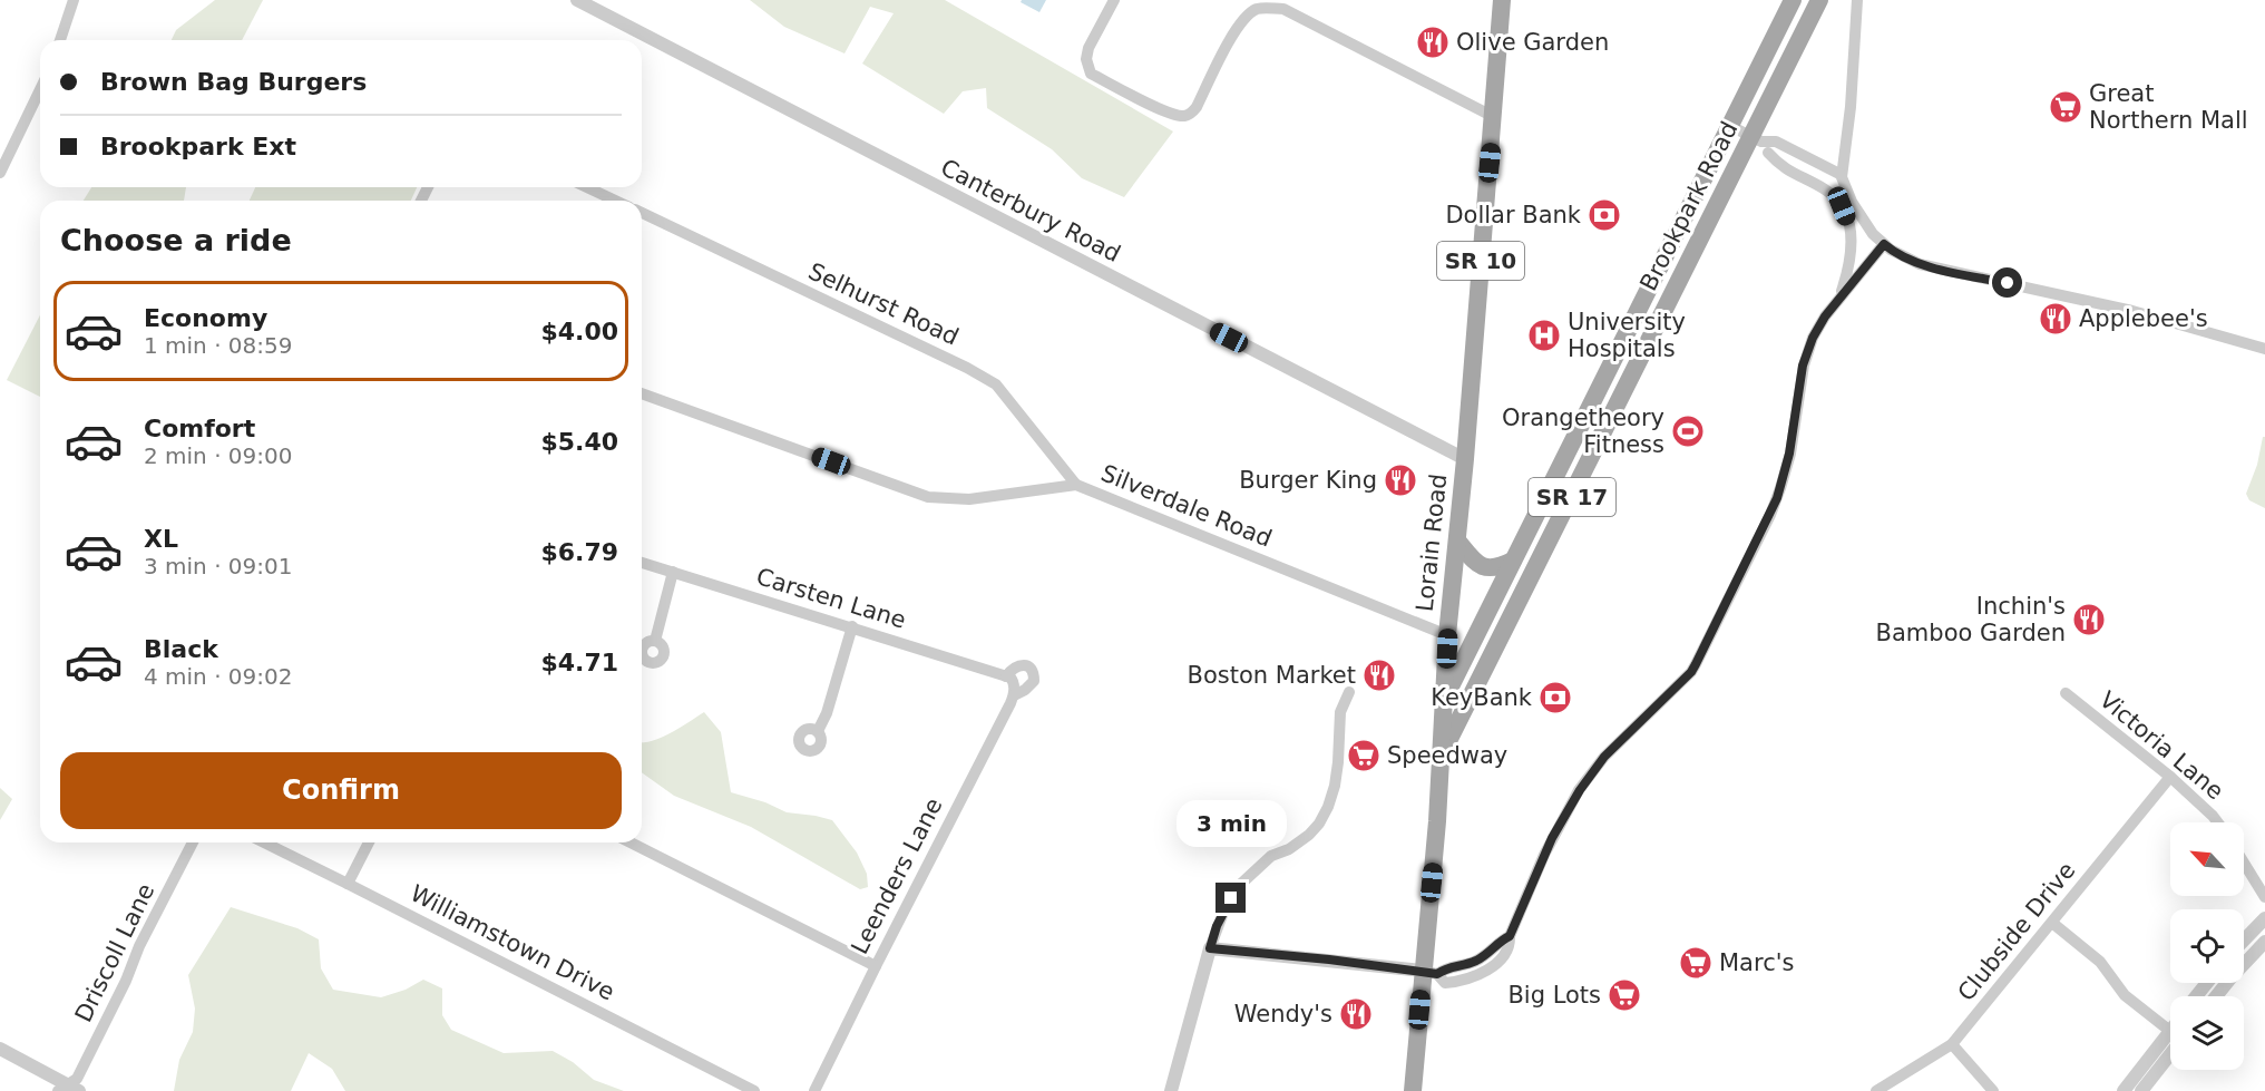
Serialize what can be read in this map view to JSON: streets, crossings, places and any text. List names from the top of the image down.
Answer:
{
  "streets": {
    "main road": [
      "Brookpark Road",
      "SR 10",
      "SR 17",
      "Lorain Road"
    ],
    "street": [
      "Canterbury Road",
      "Selhurst Road",
      "Silverdale Road",
      "Carsten Lane",
      "Victoria Lane",
      "Leenders Lane",
      "Clubside Drive",
      "Williamstown Drive",
      "Driscoll Lane"
    ]
  },
  "crossings": [
    ["Brookpark Road", "Lorain Road"],
    ["Canterbury Road", "Lorain Road"],
    ["Selhurst Road", "Silverdale Road"],
    ["Silverdale Road", "Lorain Road"],
    ["Carsten Lane", "Leenders Lane"],
    ["Victoria Lane", "Clubside Drive"]
  ],
  "places": {
    "restaurant": [
      "Olive Garden",
      "Applebee's",
      "Burger King",
      "Inchin's Bamboo Garden",
      "Boston Market",
      "Wendy's"
    ],
    "supermarket": [
      "Great Northern Mall",
      "Speedway",
      "Marc's",
      "Big Lots"
    ],
    "bank": ["Dollar Bank", "KeyBank"],
    "hospital": ["University Hospitals"],
    "sports": ["Orangetheory Fitness"]
  },
  "north": "top left",
  "page": {
    "banner": ["Brown Bag Burgers", "Brookpark Ext"],
    "heading": "Choose a ride",
    "list": [
      {
        "name": "Economy",
        "note": "1 min · 08:59",
        "value": "$4.00"
      },
      {
        "name": "Comfort",
        "note": "2 min · 09:00",
        "value": "$5.40"
      },
      {
        "name": "XL",
        "note": "3 min · 09:01",
        "value": "$6.79"
      },
      {
        "name": "Black",
        "note": "4 min · 09:02",
        "value": "$4.71"
      }
    ],
    "buttons": "Confirm",
    "bubble": "3 min"
  }
}
